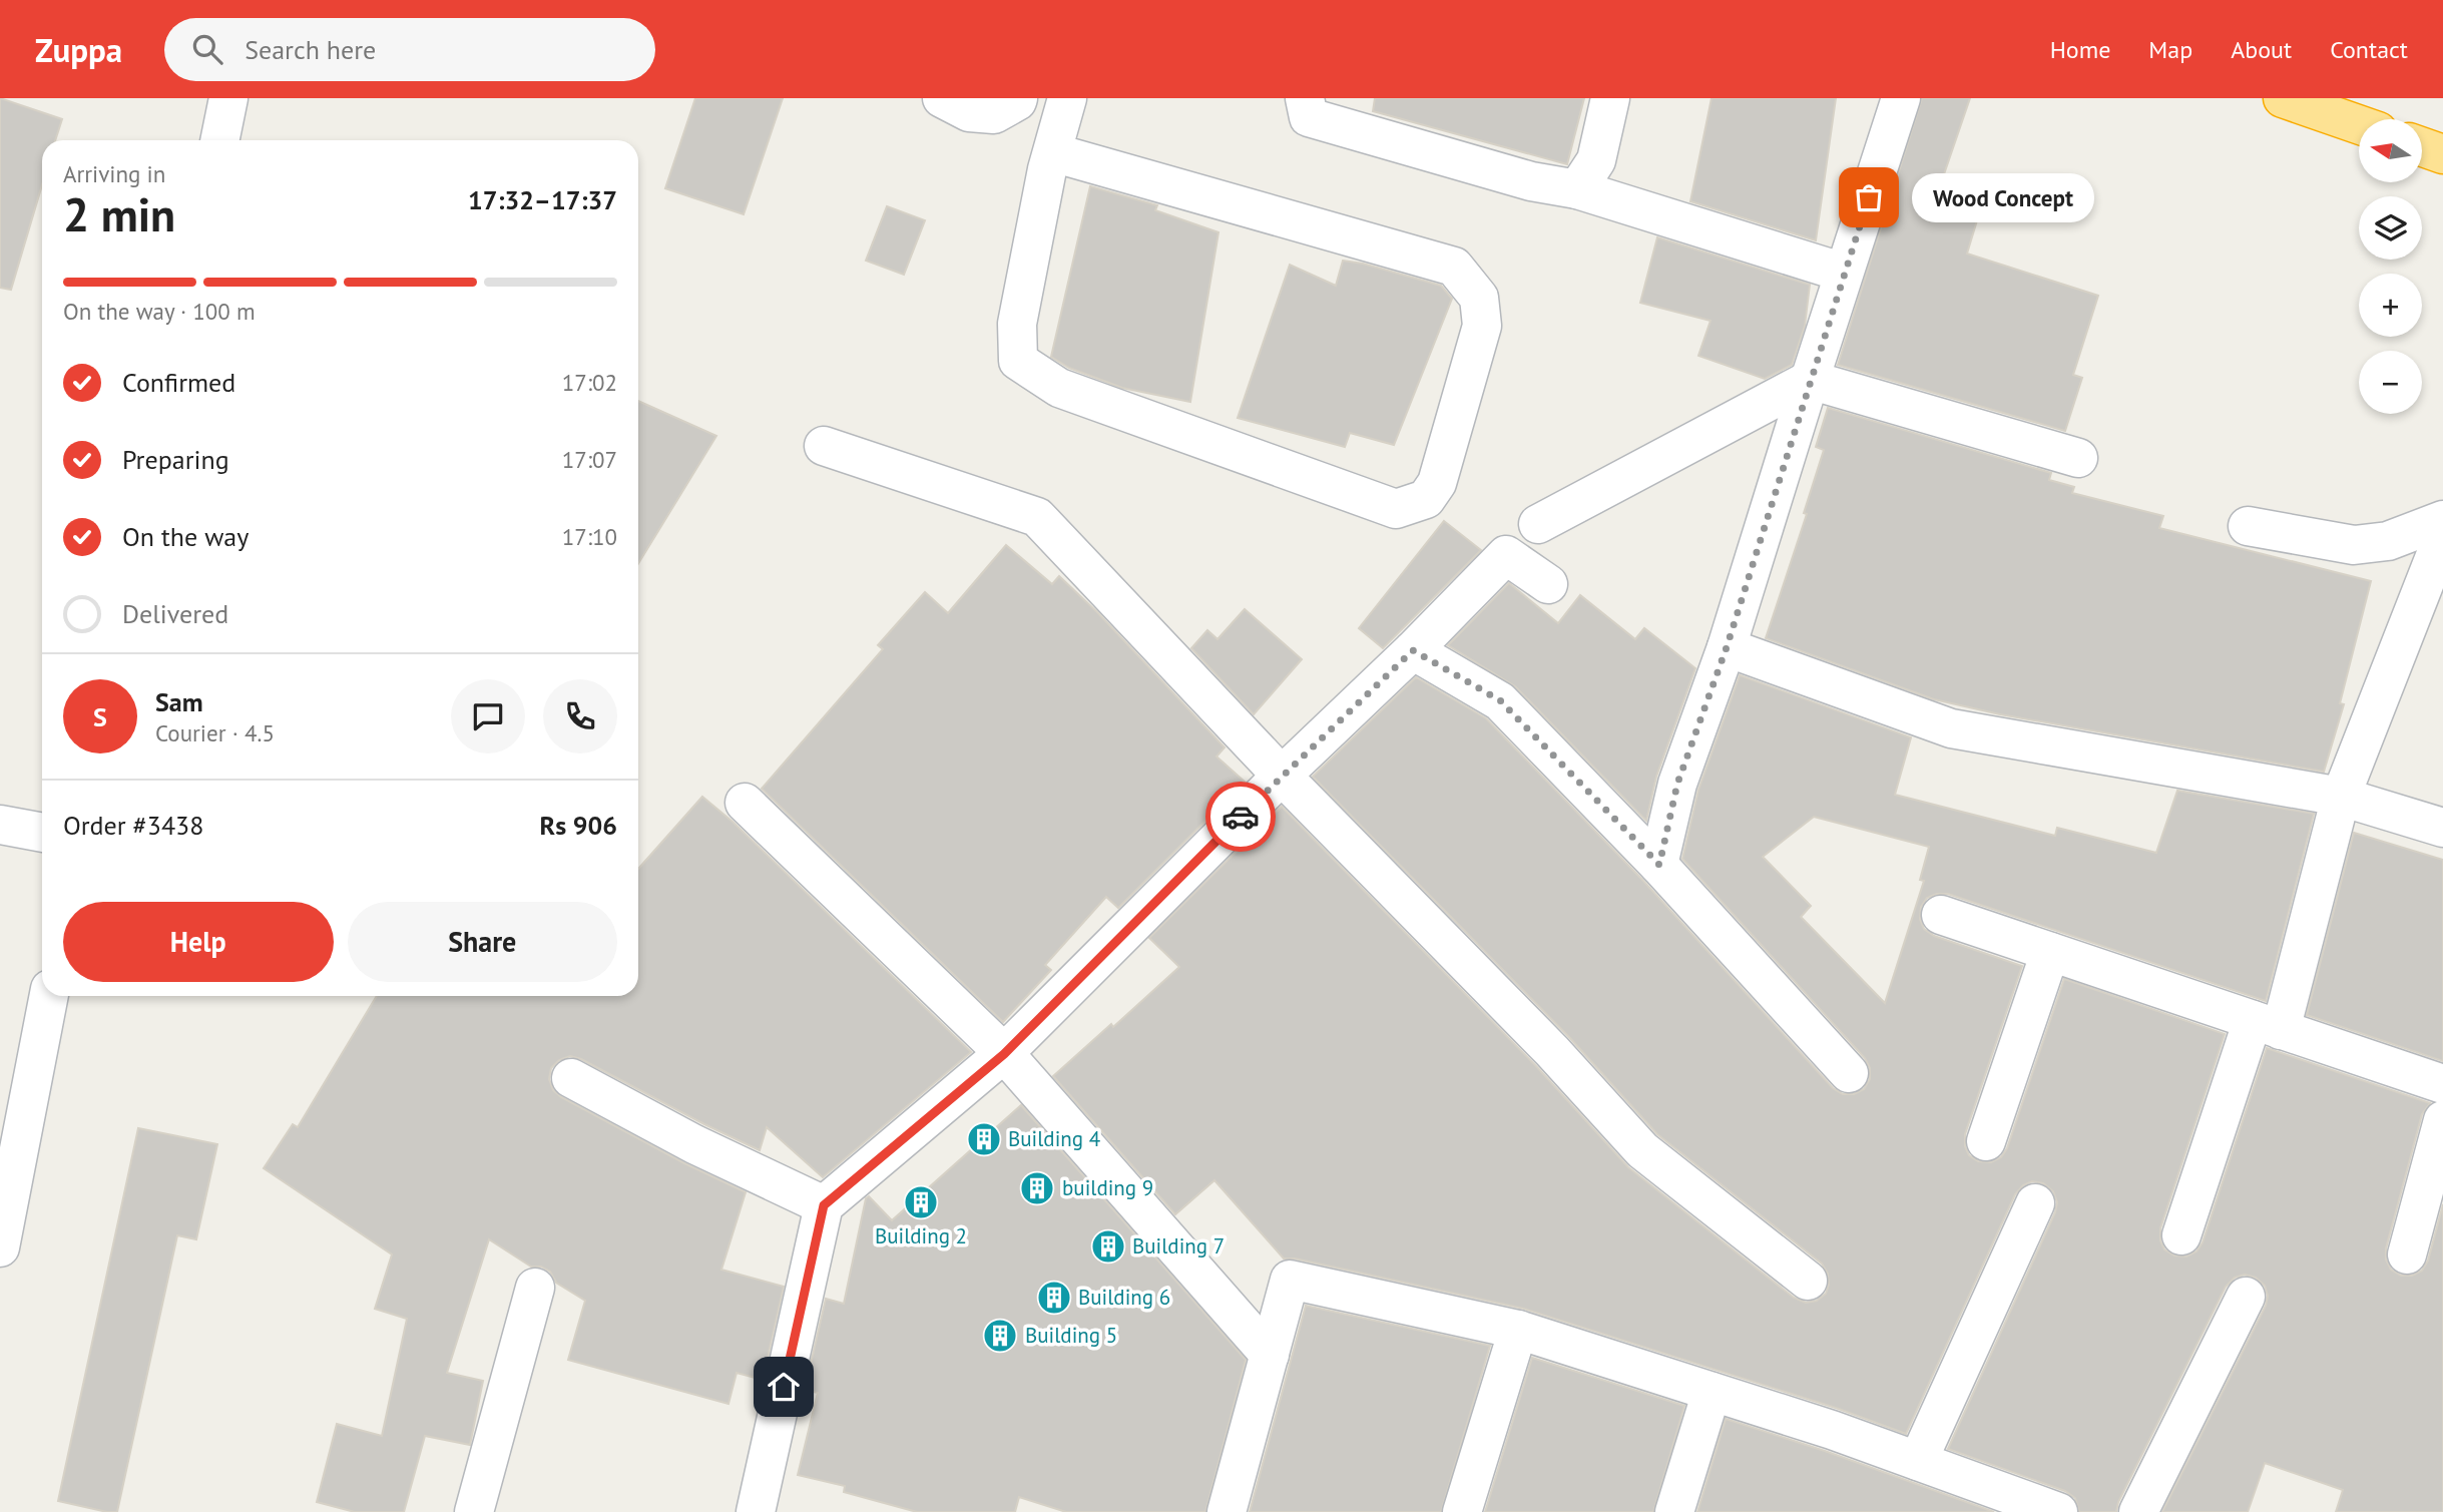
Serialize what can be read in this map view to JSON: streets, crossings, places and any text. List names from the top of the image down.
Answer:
{
  "places": {
    "other": ["Wood Concept"],
    "building": [
      "Building 4",
      "building 9",
      "Building 2",
      "Building 7",
      "Building 6",
      "Building 5"
    ]
  },
  "north": "left",
  "page": {
    "header": "Zuppa",
    "search": "Search here",
    "nav": [
      "Home",
      "Map",
      "About",
      "Contact"
    ],
    "map_buttons": ["+", "−"],
    "heading": ["2 min", "Arriving in", "17:32–17:37"],
    "panel": [
      "Sam",
      "Courier · 4.5",
      "Order #3438",
      "Rs 906"
    ],
    "bubble": "Wood Concept",
    "bar": "On the way · 100 m",
    "list": [
      ["Confirmed", "17:02"],
      ["Preparing", "17:07"],
      ["On the way", "17:10"],
      "Delivered"
    ],
    "round": "S",
    "buttons": ["Help", "Share"]
  }
}
